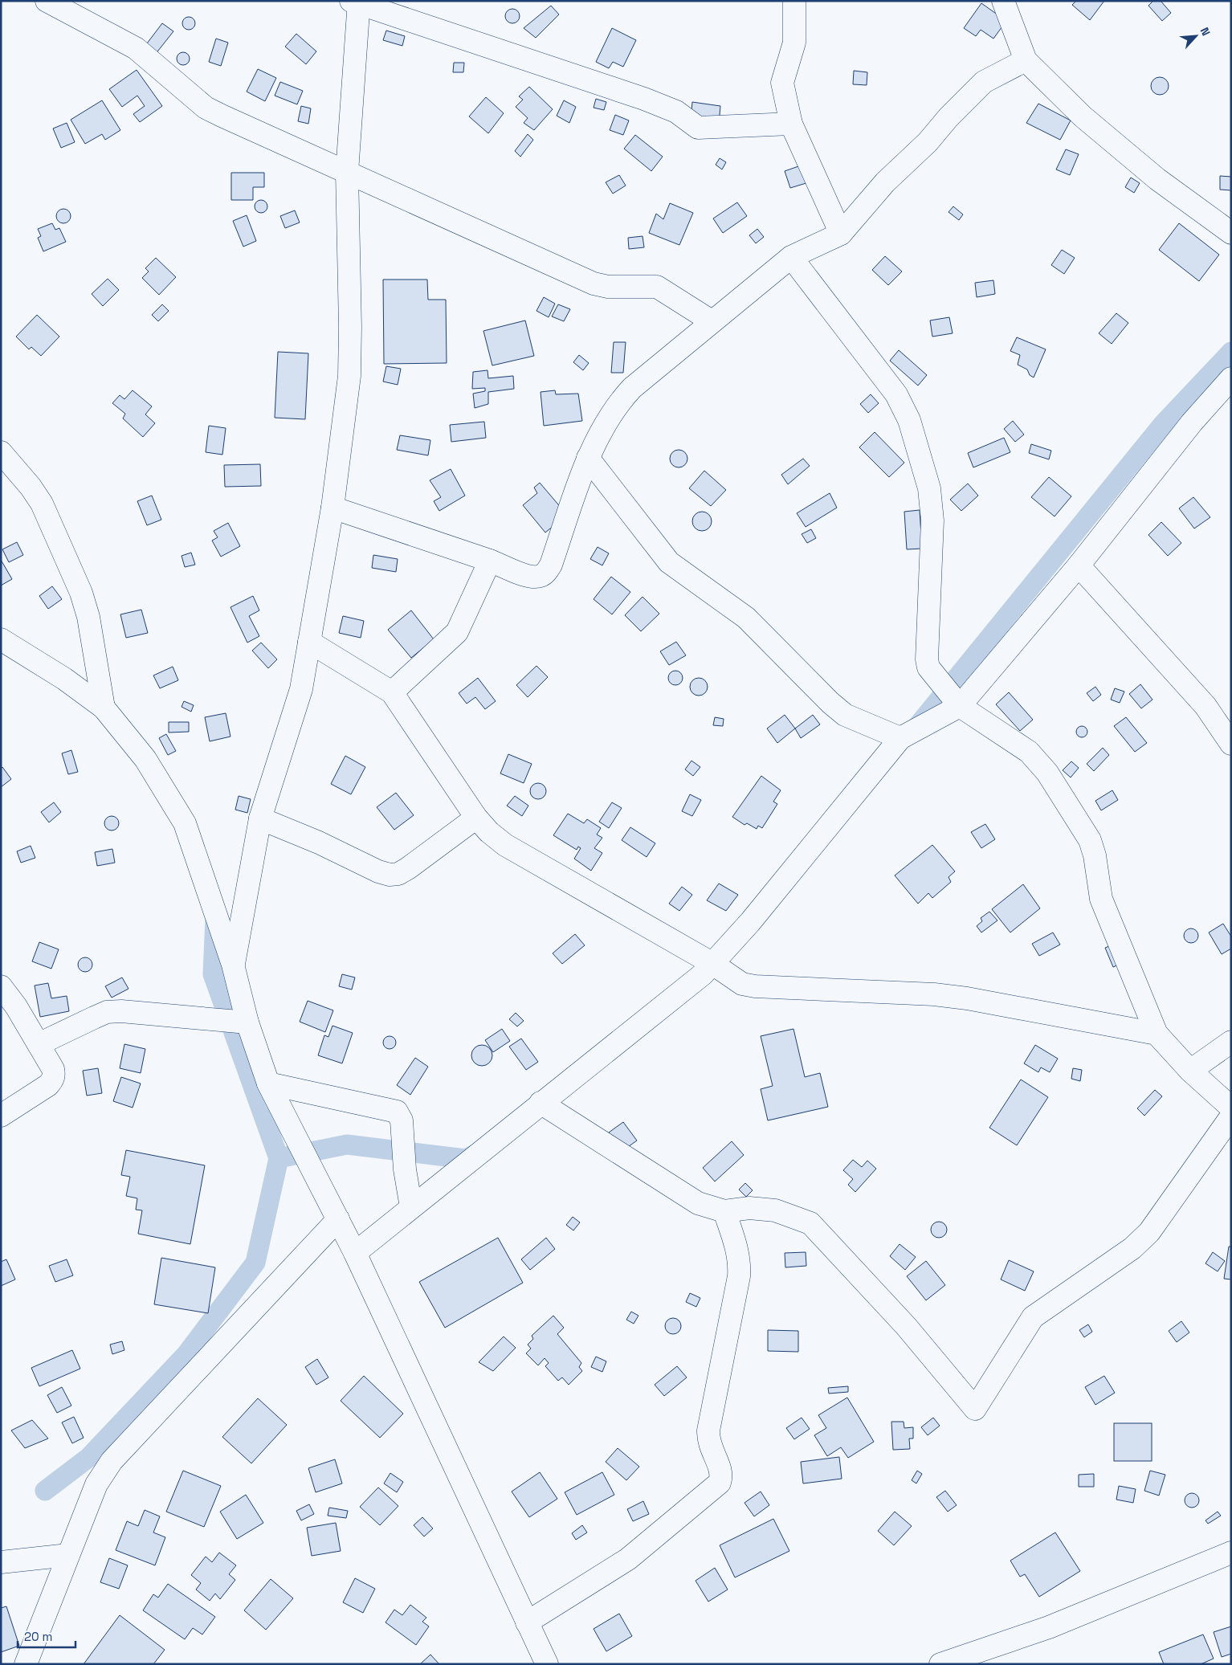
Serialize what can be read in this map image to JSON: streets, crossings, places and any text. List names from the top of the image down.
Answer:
{
  "scale_bar": "20 m",
  "north": "top right"
}
